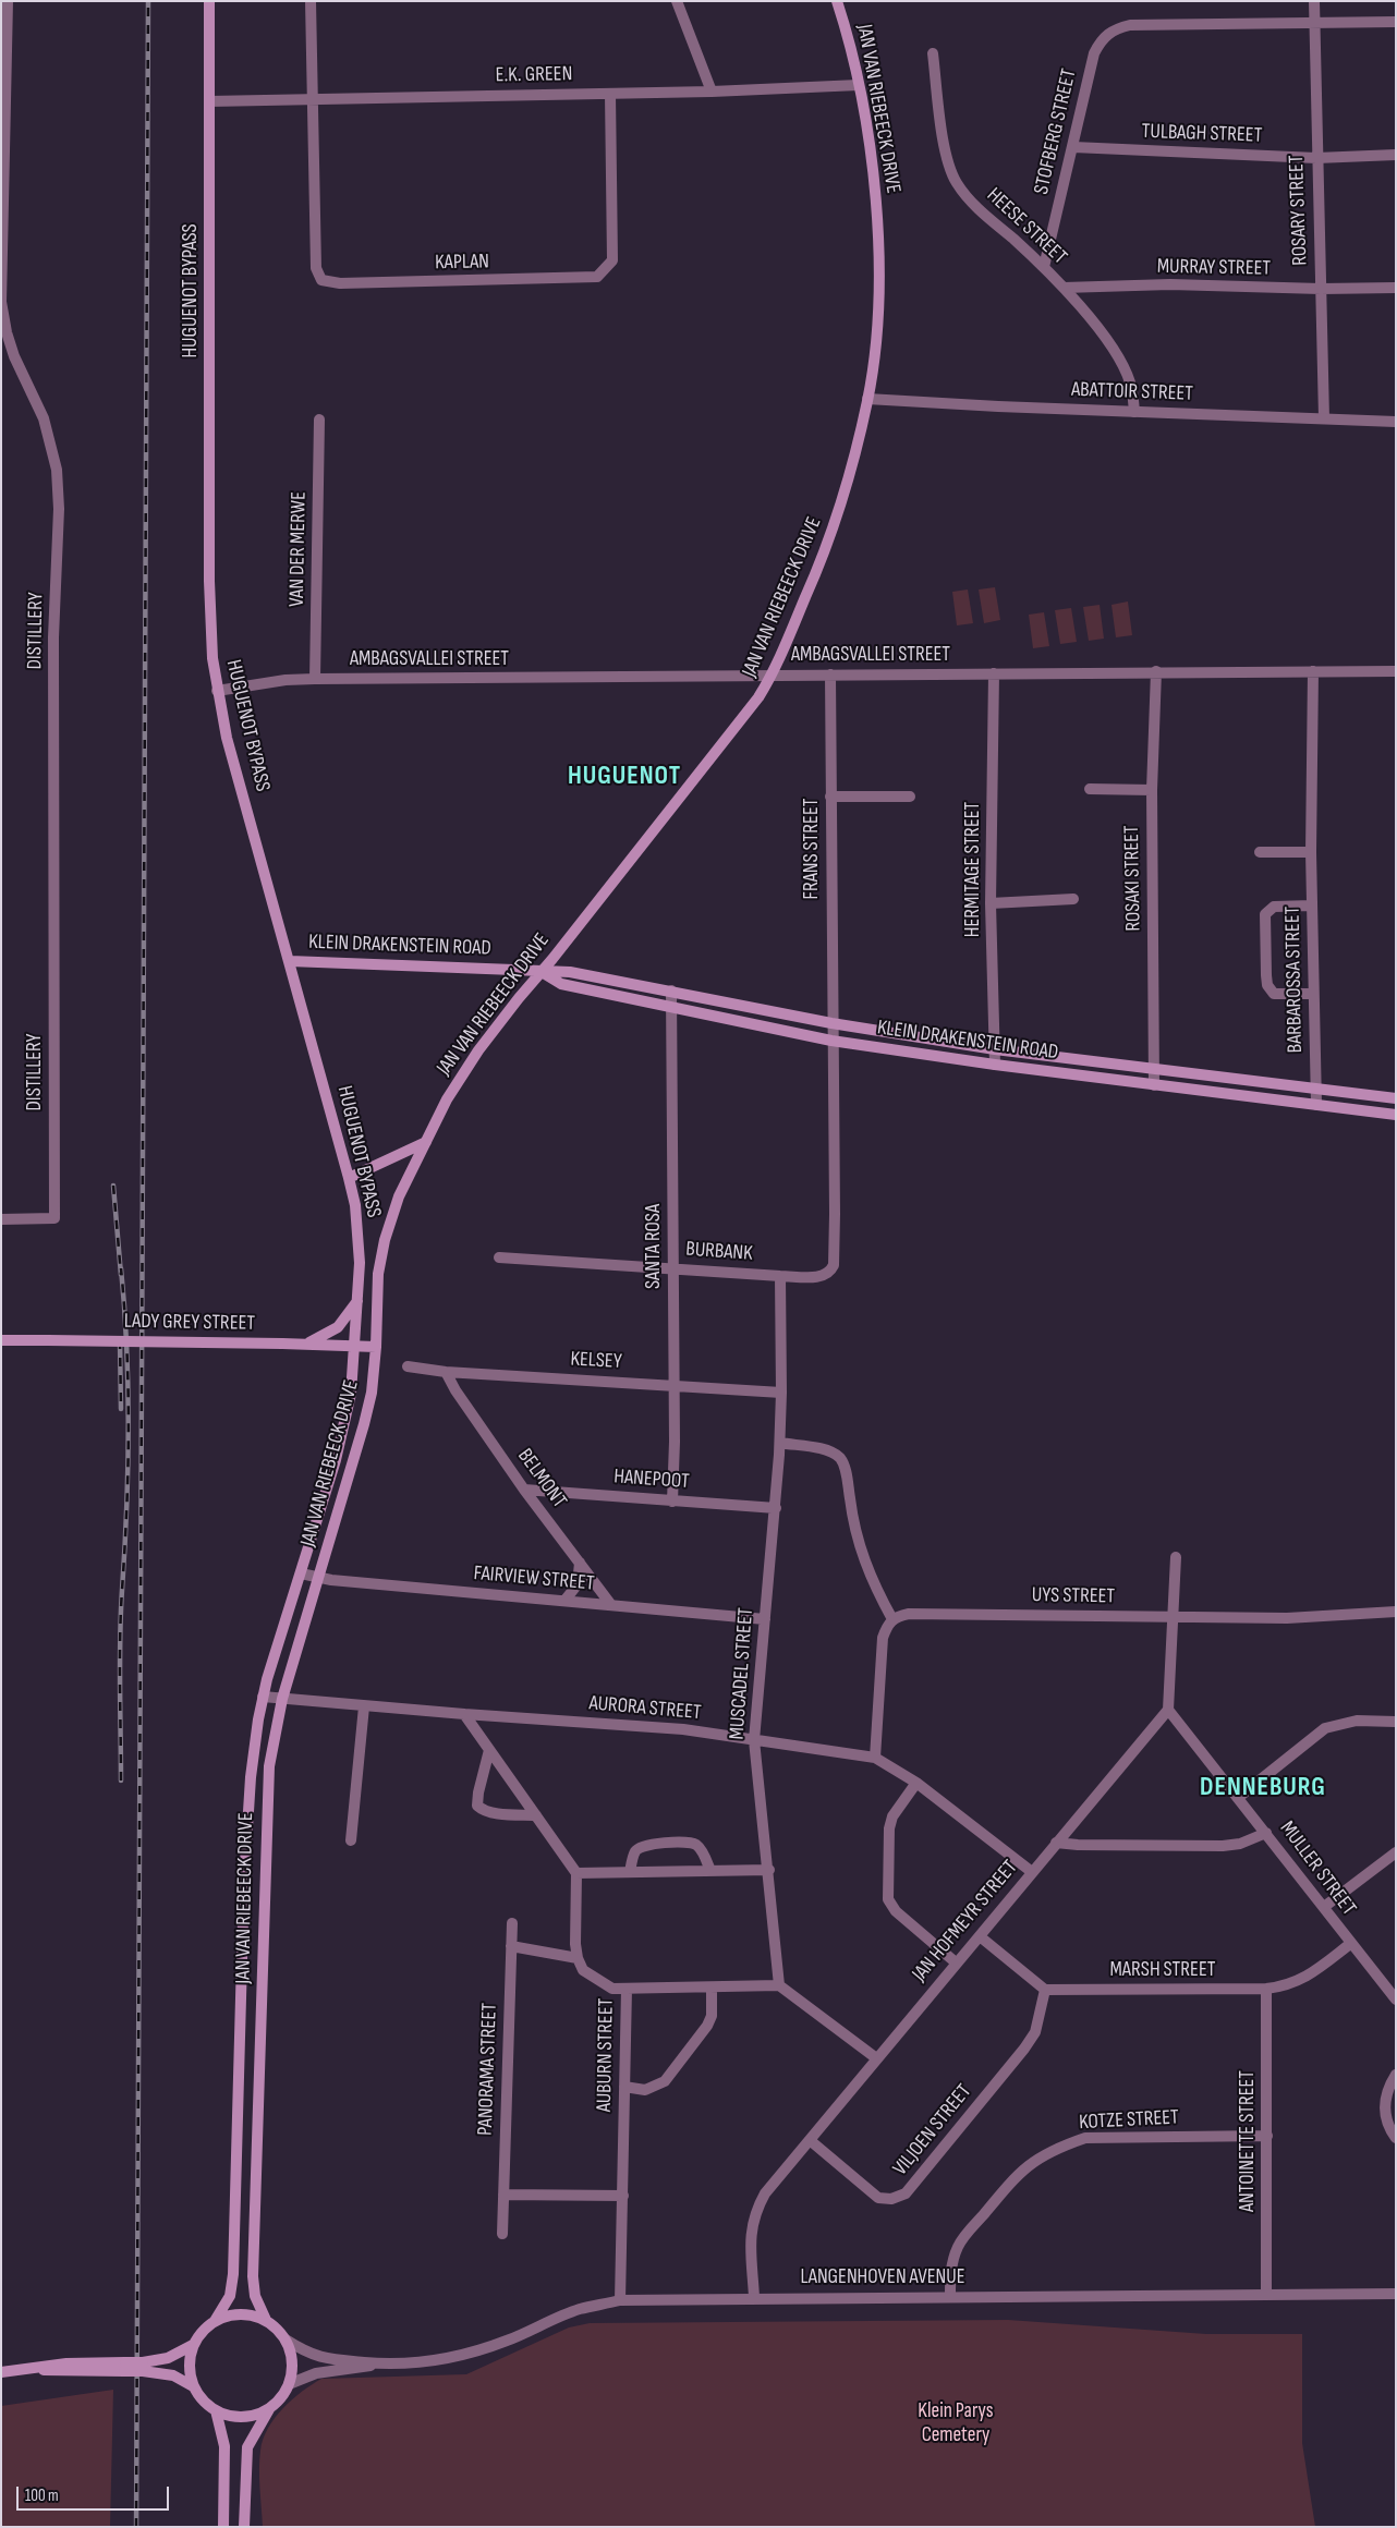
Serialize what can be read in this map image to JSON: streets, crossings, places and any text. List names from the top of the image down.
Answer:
{
  "streets": {
    "main road": [
      "JAN VAN RIEBEECK DRIVE",
      "HUGUENOT BYPASS",
      "KLEIN DRAKENSTEIN ROAD",
      "LADY GREY STREET"
    ],
    "street": [
      "E.K. GREEN",
      "STOFBERG STREET",
      "TULBAGH STREET",
      "ROSARY STREET",
      "HEESE STREET",
      "KAPLAN",
      "MURRAY STREET",
      "ABATTOIR STREET",
      "VAN DER MERWE",
      "DISTILLERY",
      "AMBAGSVALLEI STREET",
      "FRANS STREET",
      "HERMITAGE STREET",
      "ROSAKI STREET",
      "BARBAROSSA STREET",
      "SANTA ROSA",
      "BURBANK",
      "KELSEY",
      "BELMONT",
      "HANEPOOT",
      "FAIRVIEW STREET",
      "UYS STREET",
      "MUSCADEL STREET",
      "AURORA STREET",
      "MULLER STREET",
      "JAN HOFMEYR STREET",
      "MARSH STREET",
      "AUBURN STREET",
      "PANORAMA STREET",
      "KOTZE STREET",
      "VILJOEN STREET",
      "ANTOINETTE STREET",
      "LANGENHOVEN AVENUE"
    ]
  },
  "crossings": [
    ["E.K. GREEN", "JAN VAN RIEBEECK DRIVE"],
    ["E.K. GREEN", "KAPLAN"],
    ["E.K. GREEN", "HUGUENOT BYPASS"],
    ["JAN VAN RIEBEECK DRIVE", "HUGUENOT BYPASS"],
    ["JAN VAN RIEBEECK DRIVE", "ABATTOIR STREET"],
    ["JAN VAN RIEBEECK DRIVE", "AMBAGSVALLEI STREET"],
    ["JAN VAN RIEBEECK DRIVE", "KLEIN DRAKENSTEIN ROAD"],
    ["JAN VAN RIEBEECK DRIVE", "LADY GREY STREET"],
    ["JAN VAN RIEBEECK DRIVE", "FAIRVIEW STREET"],
    ["JAN VAN RIEBEECK DRIVE", "AURORA STREET"],
    ["JAN VAN RIEBEECK DRIVE", "LANGENHOVEN AVENUE"],
    ["STOFBERG STREET", "TULBAGH STREET"],
    ["STOFBERG STREET", "ROSARY STREET"],
    ["STOFBERG STREET", "HEESE STREET"],
    ["TULBAGH STREET", "ROSARY STREET"],
    ["ROSARY STREET", "MURRAY STREET"],
    ["ROSARY STREET", "ABATTOIR STREET"],
    ["HEESE STREET", "MURRAY STREET"],
    ["HEESE STREET", "ABATTOIR STREET"],
    ["HUGUENOT BYPASS", "AMBAGSVALLEI STREET"],
    ["HUGUENOT BYPASS", "KLEIN DRAKENSTEIN ROAD"],
    ["HUGUENOT BYPASS", "LADY GREY STREET"],
    ["VAN DER MERWE", "AMBAGSVALLEI STREET"],
    ["AMBAGSVALLEI STREET", "FRANS STREET"],
    ["AMBAGSVALLEI STREET", "HERMITAGE STREET"],
    ["AMBAGSVALLEI STREET", "ROSAKI STREET"],
    ["AMBAGSVALLEI STREET", "BARBAROSSA STREET"],
    ["FRANS STREET", "KLEIN DRAKENSTEIN ROAD"],
    ["FRANS STREET", "BURBANK"],
    ["HERMITAGE STREET", "KLEIN DRAKENSTEIN ROAD"],
    ["ROSAKI STREET", "KLEIN DRAKENSTEIN ROAD"],
    ["KLEIN DRAKENSTEIN ROAD", "BARBAROSSA STREET"],
    ["KLEIN DRAKENSTEIN ROAD", "SANTA ROSA"],
    ["KLEIN DRAKENSTEIN ROAD", "BURBANK"],
    ["SANTA ROSA", "BURBANK"],
    ["SANTA ROSA", "KELSEY"],
    ["SANTA ROSA", "HANEPOOT"],
    ["BURBANK", "MUSCADEL STREET"],
    ["KELSEY", "BELMONT"],
    ["KELSEY", "MUSCADEL STREET"],
    ["BELMONT", "HANEPOOT"],
    ["BELMONT", "FAIRVIEW STREET"],
    ["HANEPOOT", "MUSCADEL STREET"],
    ["FAIRVIEW STREET", "MUSCADEL STREET"],
    ["MUSCADEL STREET", "AURORA STREET"],
    ["AURORA STREET", "JAN HOFMEYR STREET"],
    ["MULLER STREET", "JAN HOFMEYR STREET"],
    ["MULLER STREET", "MARSH STREET"],
    ["JAN HOFMEYR STREET", "VILJOEN STREET"],
    ["JAN HOFMEYR STREET", "LANGENHOVEN AVENUE"],
    ["MARSH STREET", "VILJOEN STREET"],
    ["MARSH STREET", "ANTOINETTE STREET"],
    ["AUBURN STREET", "LANGENHOVEN AVENUE"],
    ["KOTZE STREET", "ANTOINETTE STREET"],
    ["KOTZE STREET", "LANGENHOVEN AVENUE"],
    ["ANTOINETTE STREET", "LANGENHOVEN AVENUE"]
  ],
  "districts": ["HUGUENOT", "DENNEBURG"],
  "parks": ["Klein Parys Cemetery"],
  "scale_bar": "100 m"
}
